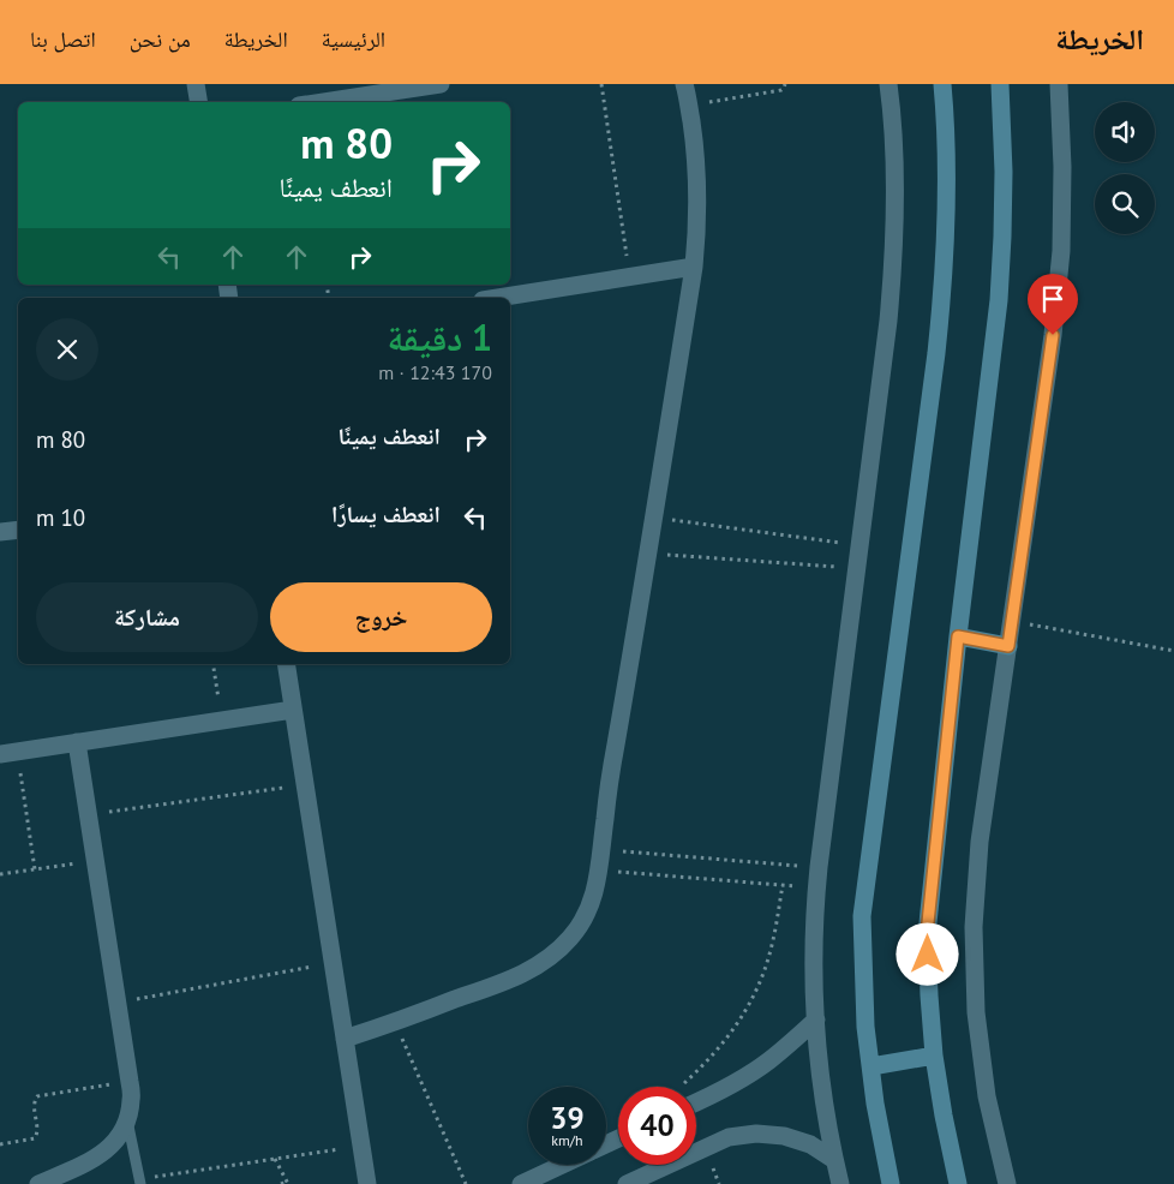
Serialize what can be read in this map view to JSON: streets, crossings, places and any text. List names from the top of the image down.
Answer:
{
  "page": {
    "header": "الخريطة",
    "nav": [
      "الرئيسية",
      "الخريطة",
      "من نحن",
      "اتصل بنا"
    ],
    "turn": ["80 m", "انعطف يمينًا"],
    "heading": ["1 دقيقة", "170 m · 12:43"],
    "list": [
      {
        "name": "انعطف يمينًا",
        "value": "80 m"
      },
      {
        "name": "انعطف يسارًا",
        "value": "10 m"
      }
    ],
    "buttons": ["خروج", "مشاركة"],
    "speed": "39 km/h",
    "limit": "40"
  }
}
